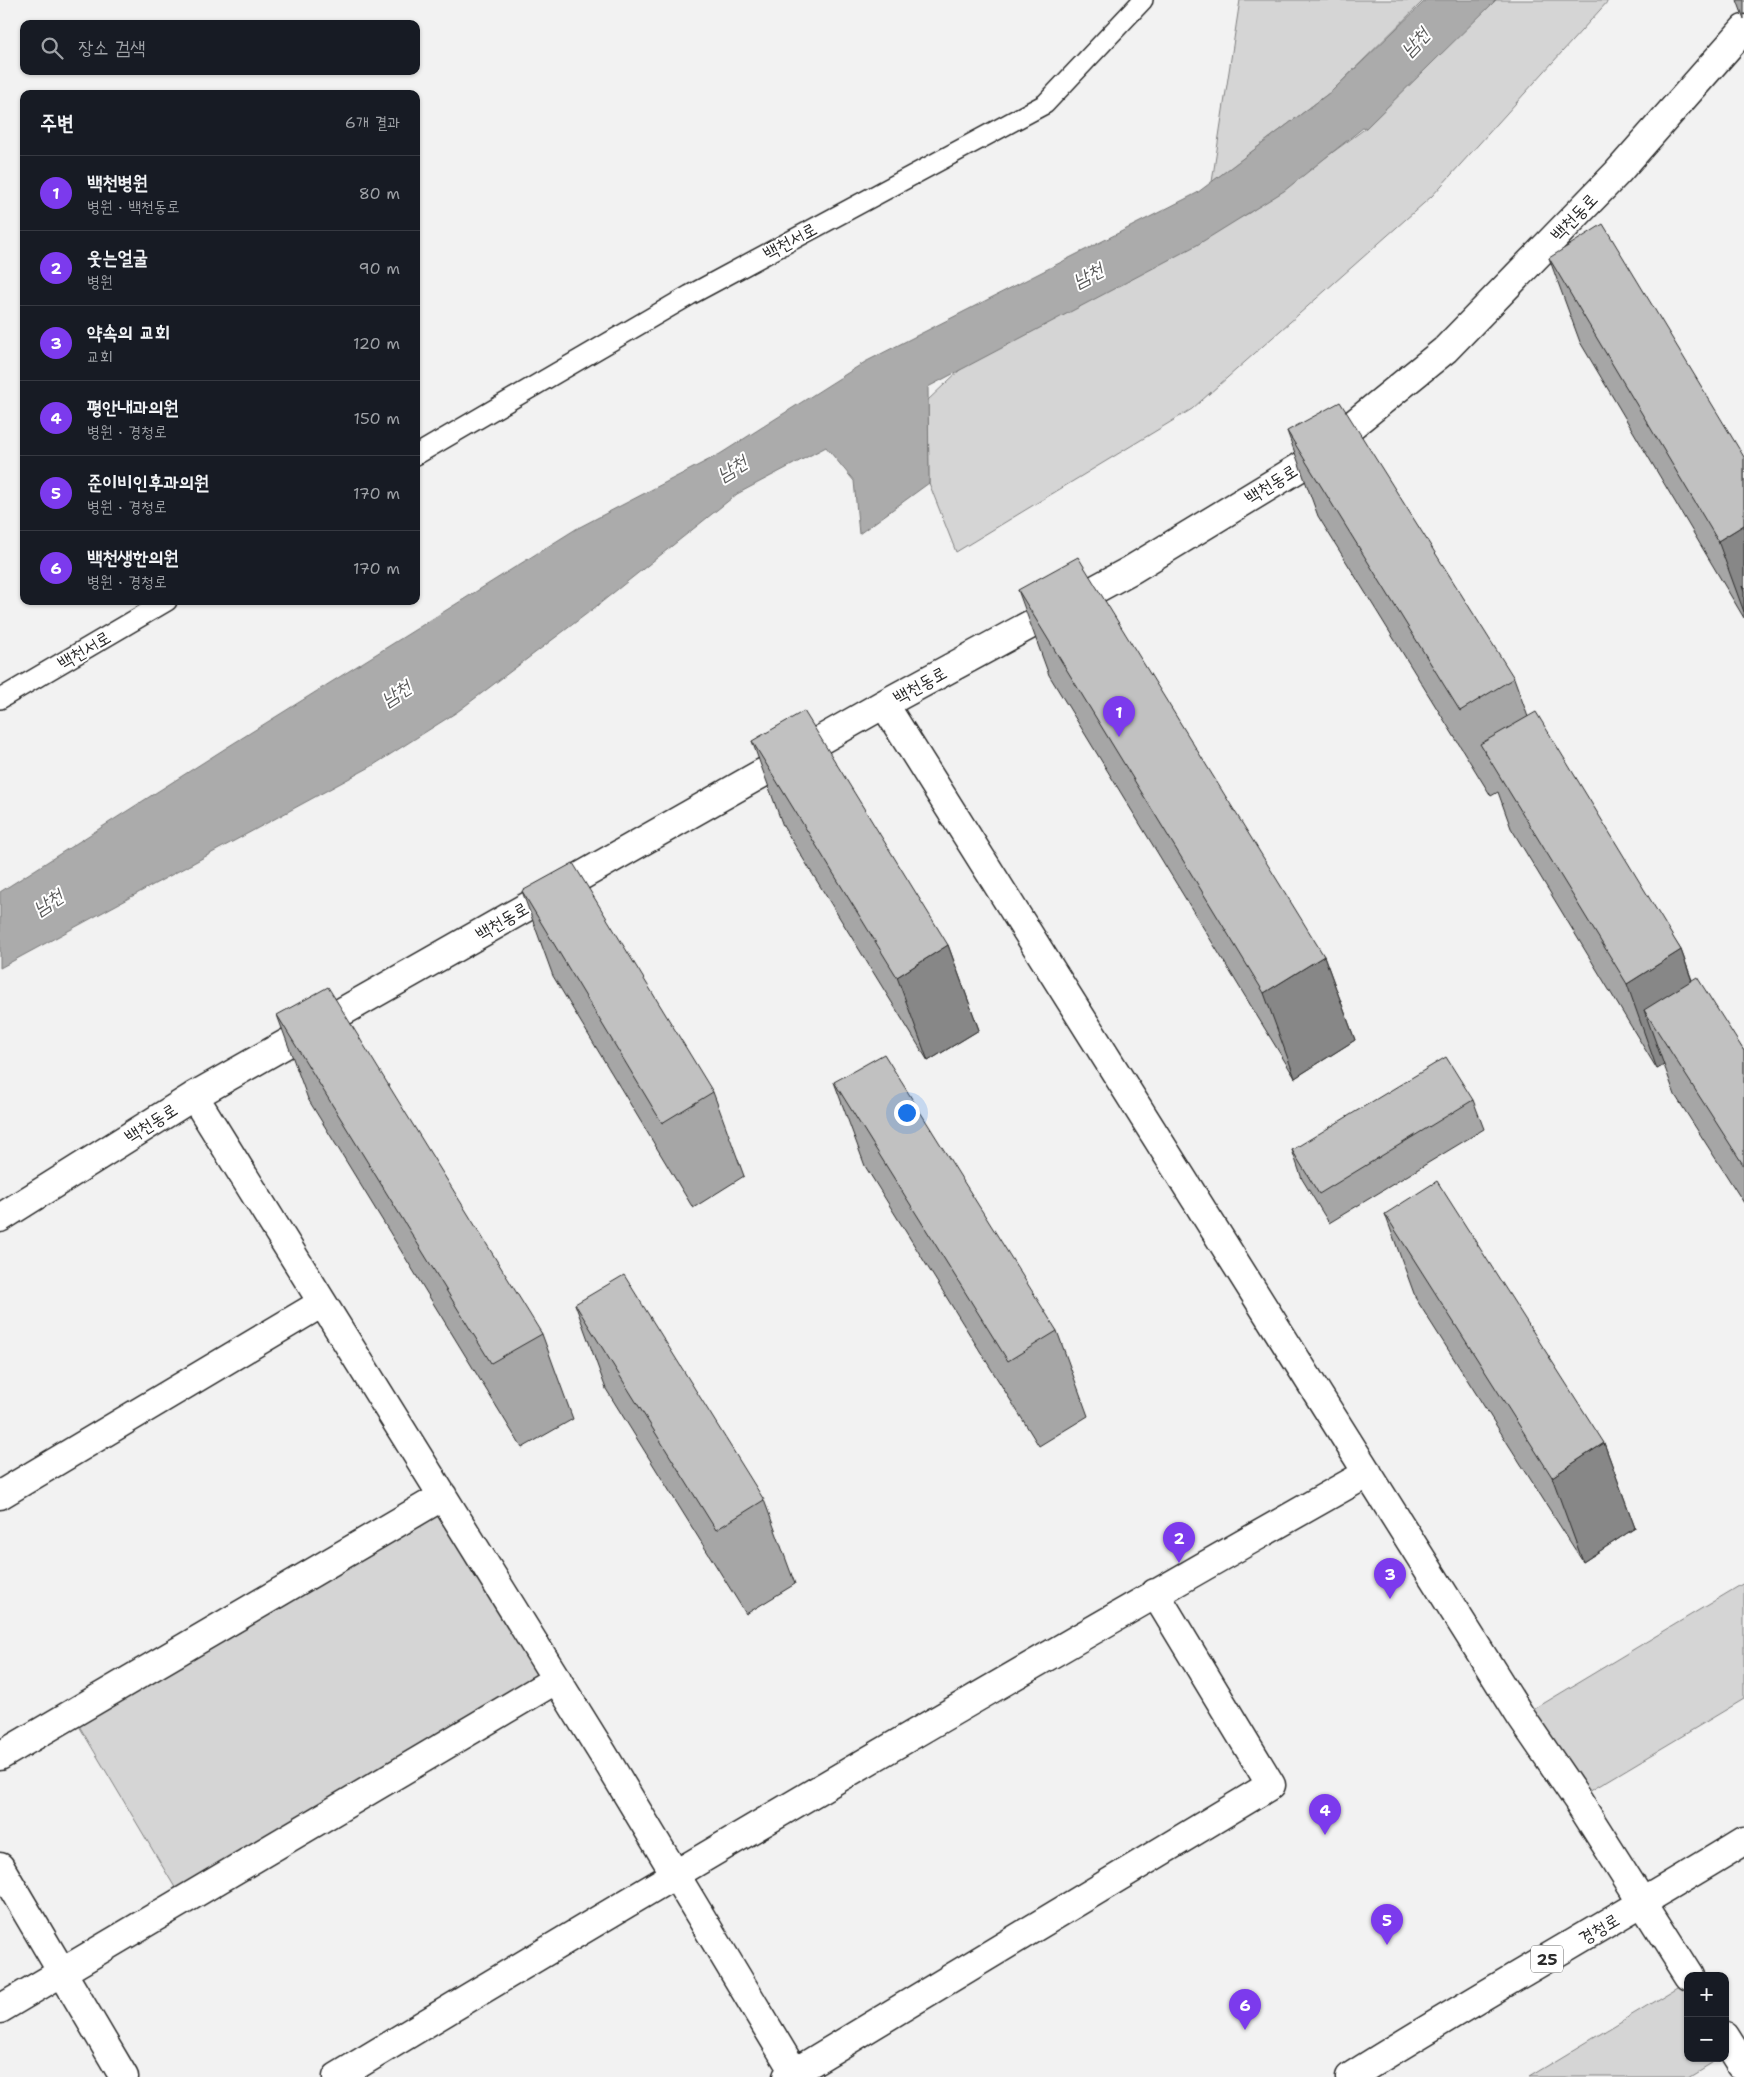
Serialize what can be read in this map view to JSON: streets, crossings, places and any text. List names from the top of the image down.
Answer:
{
  "streets": {
    "street": ["백천동로", "경청로", "25"],
    "lane": ["백천서로"]
  },
  "water": ["남천"],
  "page": {
    "search": "장소 검색",
    "heading": ["주변", "6개 결과"],
    "list": [
      {
        "mark": "1",
        "name": "백천병원",
        "note": "병원 · 백천동로",
        "value": "80 m"
      },
      {
        "mark": "2",
        "name": "웃는얼굴",
        "note": "병원",
        "value": "90 m"
      },
      {
        "mark": "3",
        "name": "약속의 교회",
        "note": "교회",
        "value": "120 m"
      },
      {
        "mark": "4",
        "name": "평안내과의원",
        "note": "병원 · 경청로",
        "value": "150 m"
      },
      {
        "mark": "5",
        "name": "준이비인후과의원",
        "note": "병원 · 경청로",
        "value": "170 m"
      },
      {
        "mark": "6",
        "name": "백천생한의원",
        "note": "병원 · 경청로",
        "value": "170 m"
      }
    ],
    "pins": [
      "1",
      "2",
      "3",
      "4",
      "5",
      "6"
    ],
    "map_buttons": ["+", "−"]
  }
}
